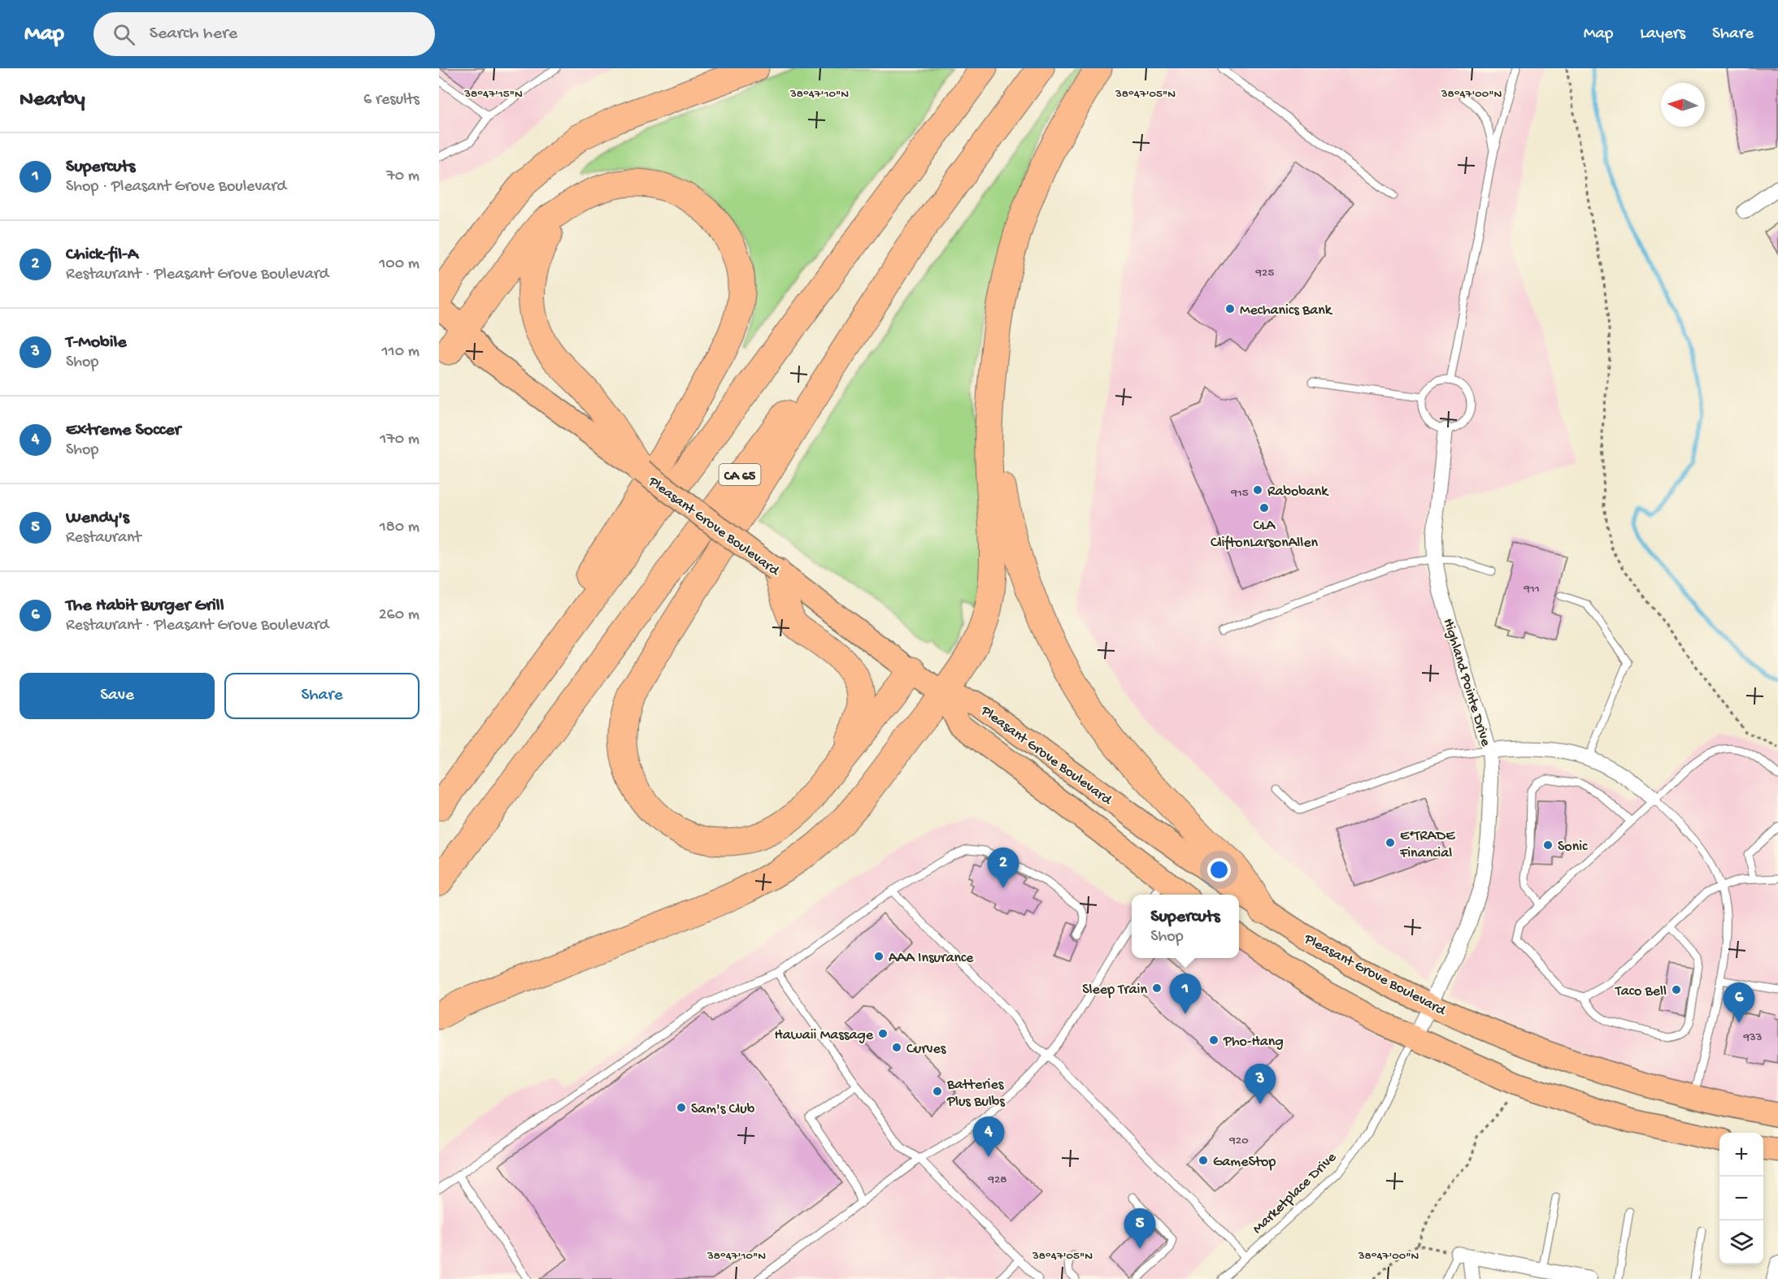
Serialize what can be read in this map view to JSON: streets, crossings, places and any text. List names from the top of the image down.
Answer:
{
  "streets": {
    "highway": ["CA 65"],
    "main road": ["Pleasant Grove Boulevard"],
    "street": ["Highland Pointe Drive"],
    "lane": ["Marketplace Drive"]
  },
  "crossings": [
    ["Pleasant Grove Boulevard", "Highland Pointe Drive"],
    ["Highland Pointe Drive", "Marketplace Drive"]
  ],
  "places": [
    "Mechanics Bank",
    "Rabobank",
    "CLA CliftonLarsonAllen",
    "E*TRADE Financial",
    "Sonic",
    "AAA Insurance",
    "Sleep Train",
    "Taco Bell",
    "Hawaii Massage",
    "Pho-Hang",
    "Curves",
    "Batteries Plus Bulbs",
    "Sam's Club",
    "GameStop"
  ],
  "house_numbers": [
    "925",
    "915",
    "911",
    "933",
    "920",
    "928"
  ],
  "north": "left",
  "page": {
    "header": "Map",
    "search": "Search here",
    "nav": ["Map", "Layers", "Share"],
    "heading": ["Nearby", "6 results"],
    "list": [
      {
        "mark": "1",
        "name": "Supercuts",
        "note": "Shop · Pleasant Grove Boulevard",
        "value": "70 m"
      },
      {
        "mark": "2",
        "name": "Chick-fil-A",
        "note": "Restaurant · Pleasant Grove Boulevard",
        "value": "100 m"
      },
      {
        "mark": "3",
        "name": "T-Mobile",
        "note": "Shop",
        "value": "110 m"
      },
      {
        "mark": "4",
        "name": "Extreme Soccer",
        "note": "Shop",
        "value": "170 m"
      },
      {
        "mark": "5",
        "name": "Wendy's",
        "note": "Restaurant",
        "value": "180 m"
      },
      {
        "mark": "6",
        "name": "The Habit Burger Grill",
        "note": "Restaurant · Pleasant Grove Boulevard",
        "value": "260 m"
      }
    ],
    "buttons": ["Save", "Share"],
    "pins": [
      "2",
      "1",
      "6",
      "3",
      "4",
      "5"
    ],
    "popup": ["Supercuts", "Shop"],
    "map_buttons": ["+", "−"]
  },
  "coordinates": [
    "38°47'15\"N",
    "38°47'10\"N",
    "38°47'05\"N",
    "38°47'00\"N"
  ]
}
